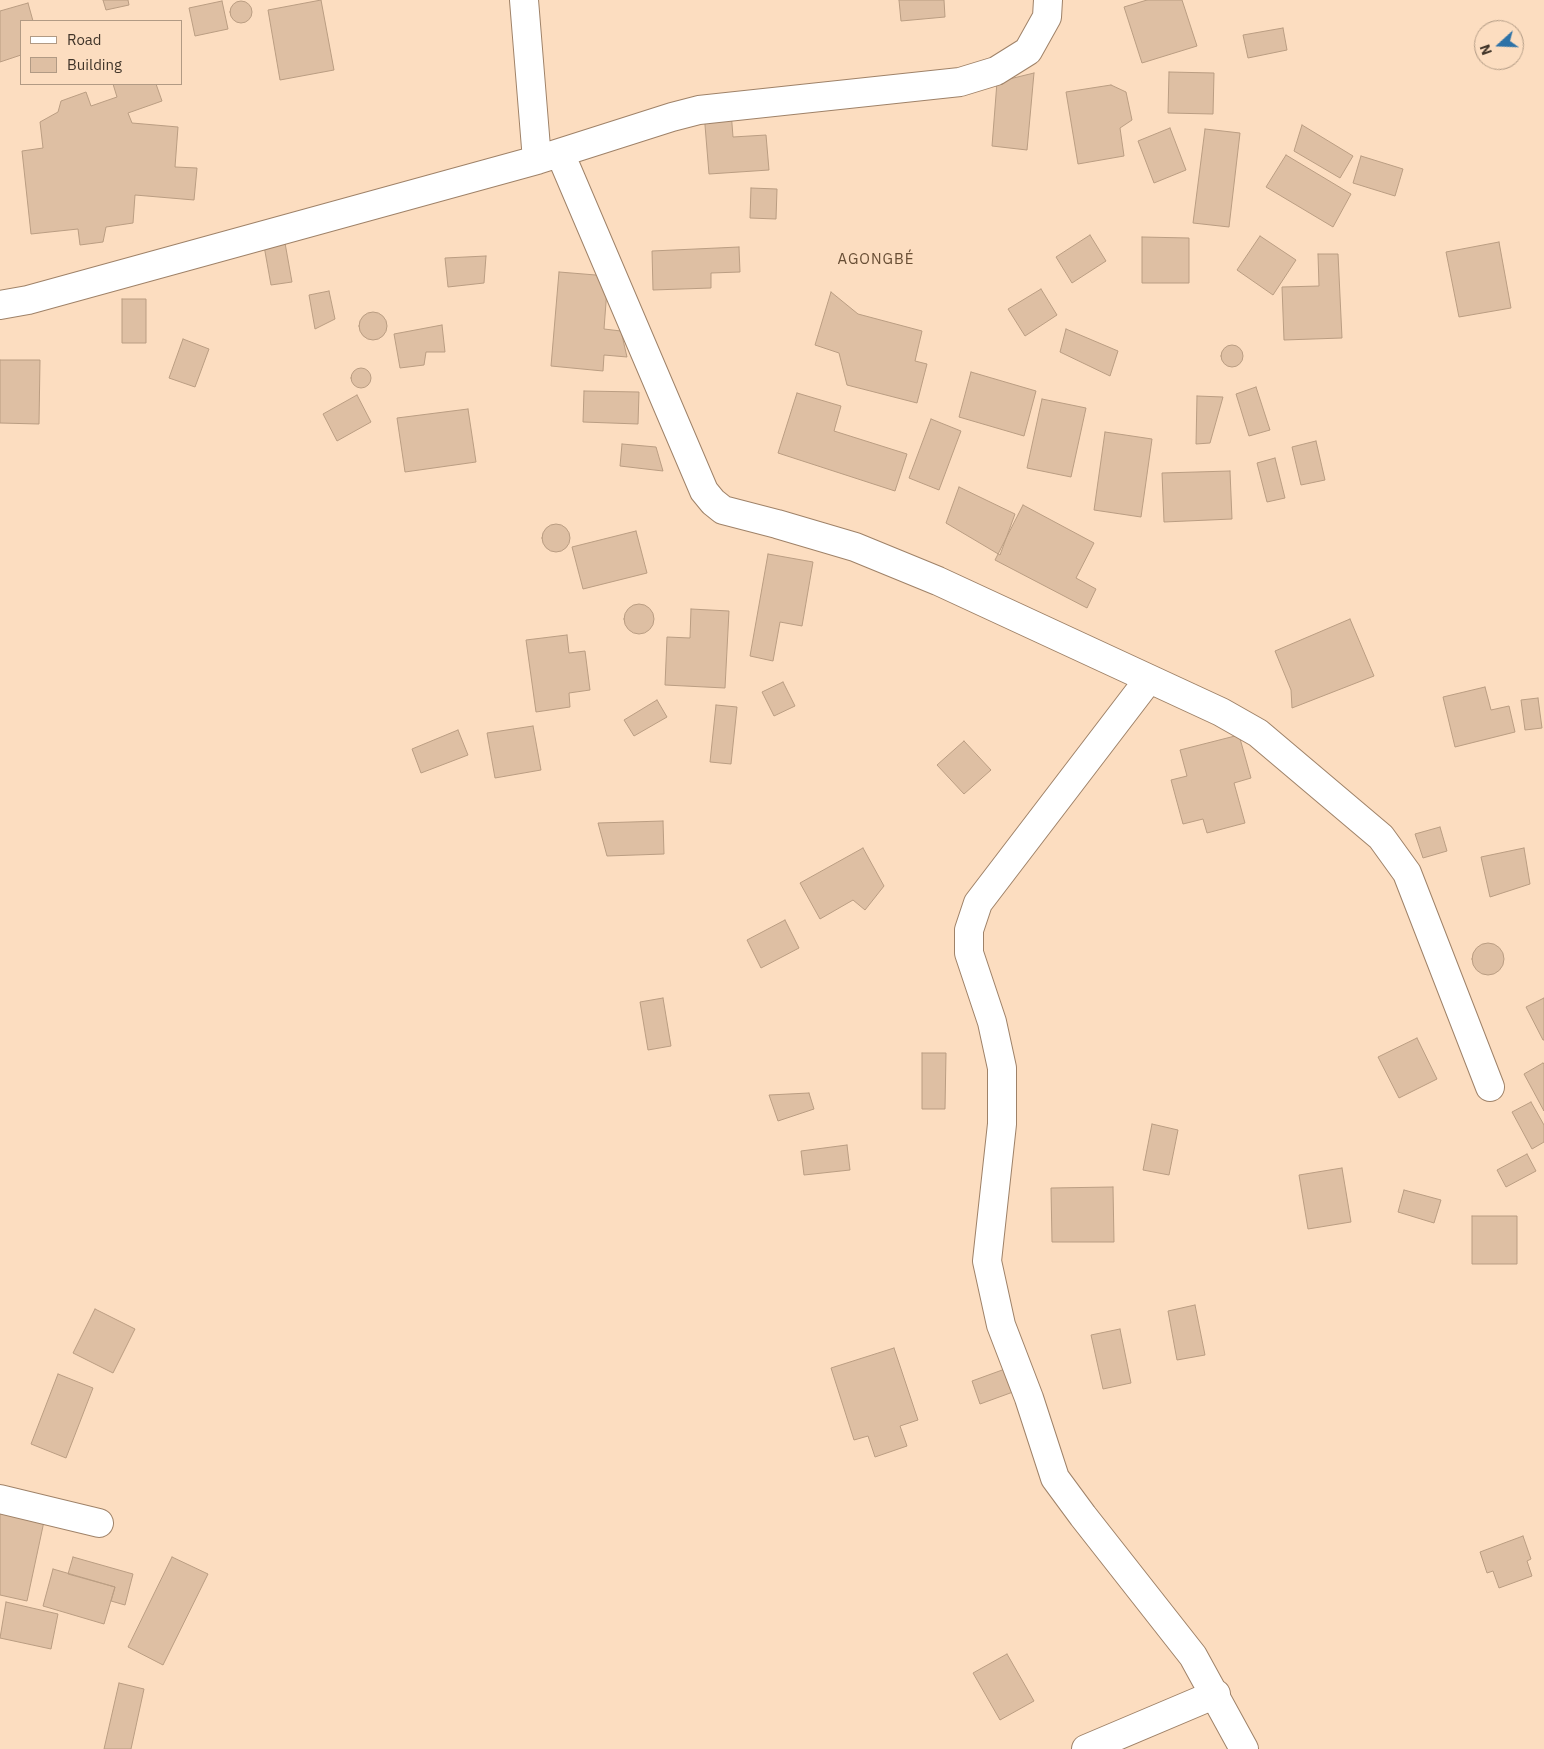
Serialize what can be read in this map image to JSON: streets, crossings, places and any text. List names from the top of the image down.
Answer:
{
  "districts": ["AGONGBÉ"],
  "legend": ["Road", "Building"],
  "north": "left"
}
